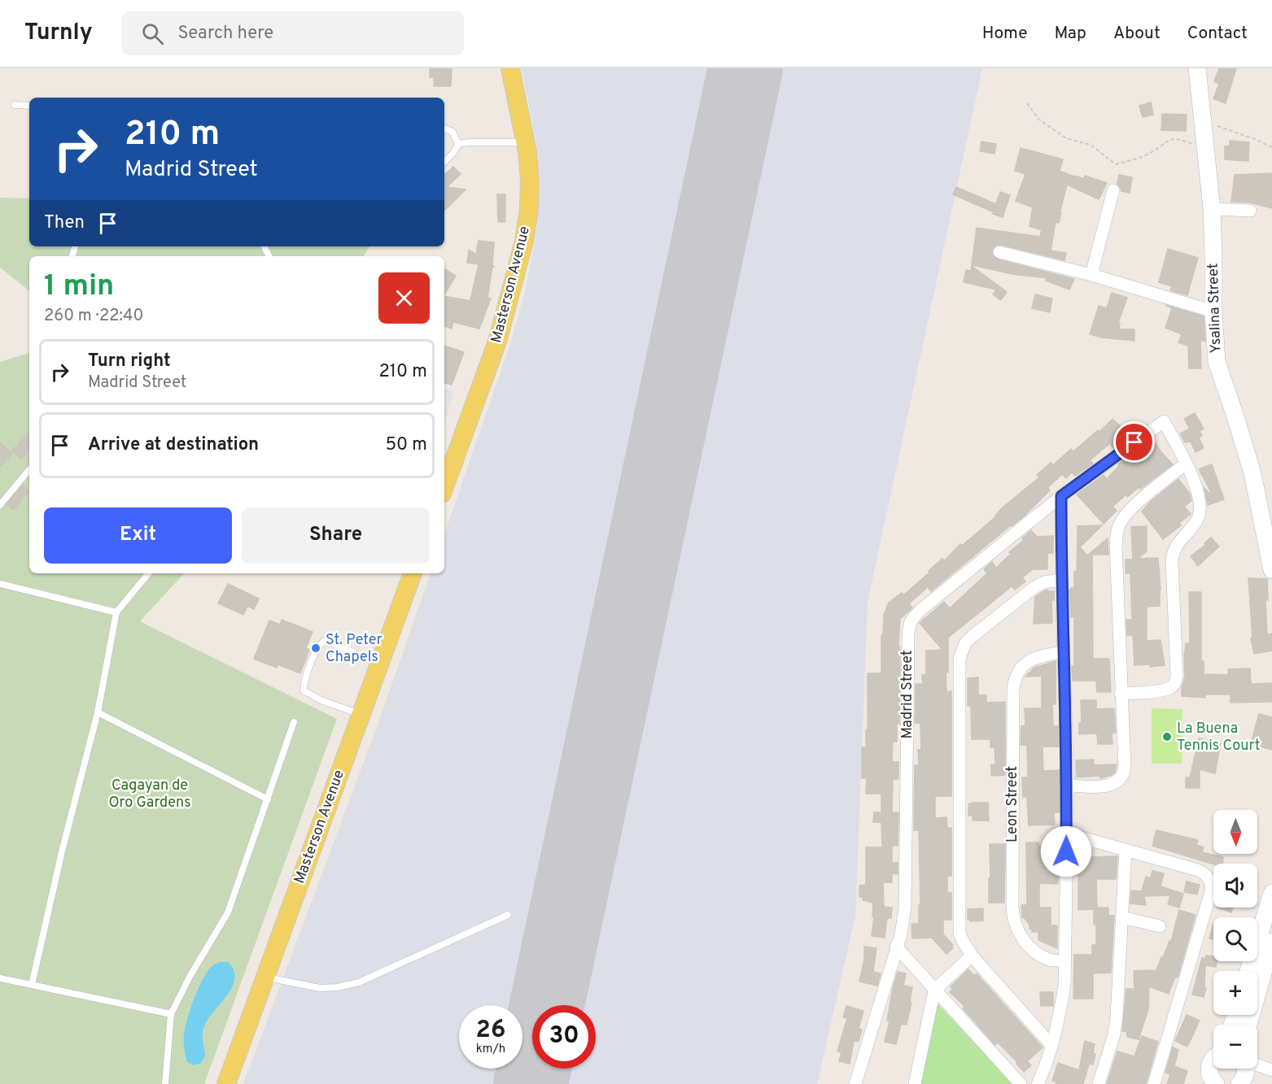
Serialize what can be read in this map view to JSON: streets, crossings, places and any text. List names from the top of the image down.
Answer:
{
  "streets": {
    "main road": ["Masterson Avenue"],
    "street": ["Ysalina Street", "Madrid Street", "Leon Street"]
  },
  "parks": ["Cagayan de Oro Gardens"],
  "places": ["St. Peter Chapels", "La Buena Tennis Court"],
  "north": "bottom",
  "page": {
    "header": "Turnly",
    "search": "Search here",
    "nav": [
      "Home",
      "Map",
      "About",
      "Contact"
    ],
    "turn": ["210 m", "Madrid Street"],
    "then": "Then",
    "heading": ["1 min", "260 m · 22:40"],
    "list": [
      {
        "name": "Turn right",
        "note": "Madrid Street",
        "value": "210 m"
      },
      {
        "name": "Arrive at destination",
        "value": "50 m"
      }
    ],
    "buttons": ["Exit", "Share"],
    "map_buttons": ["+", "−"],
    "speed": "26 km/h",
    "limit": "30"
  }
}
